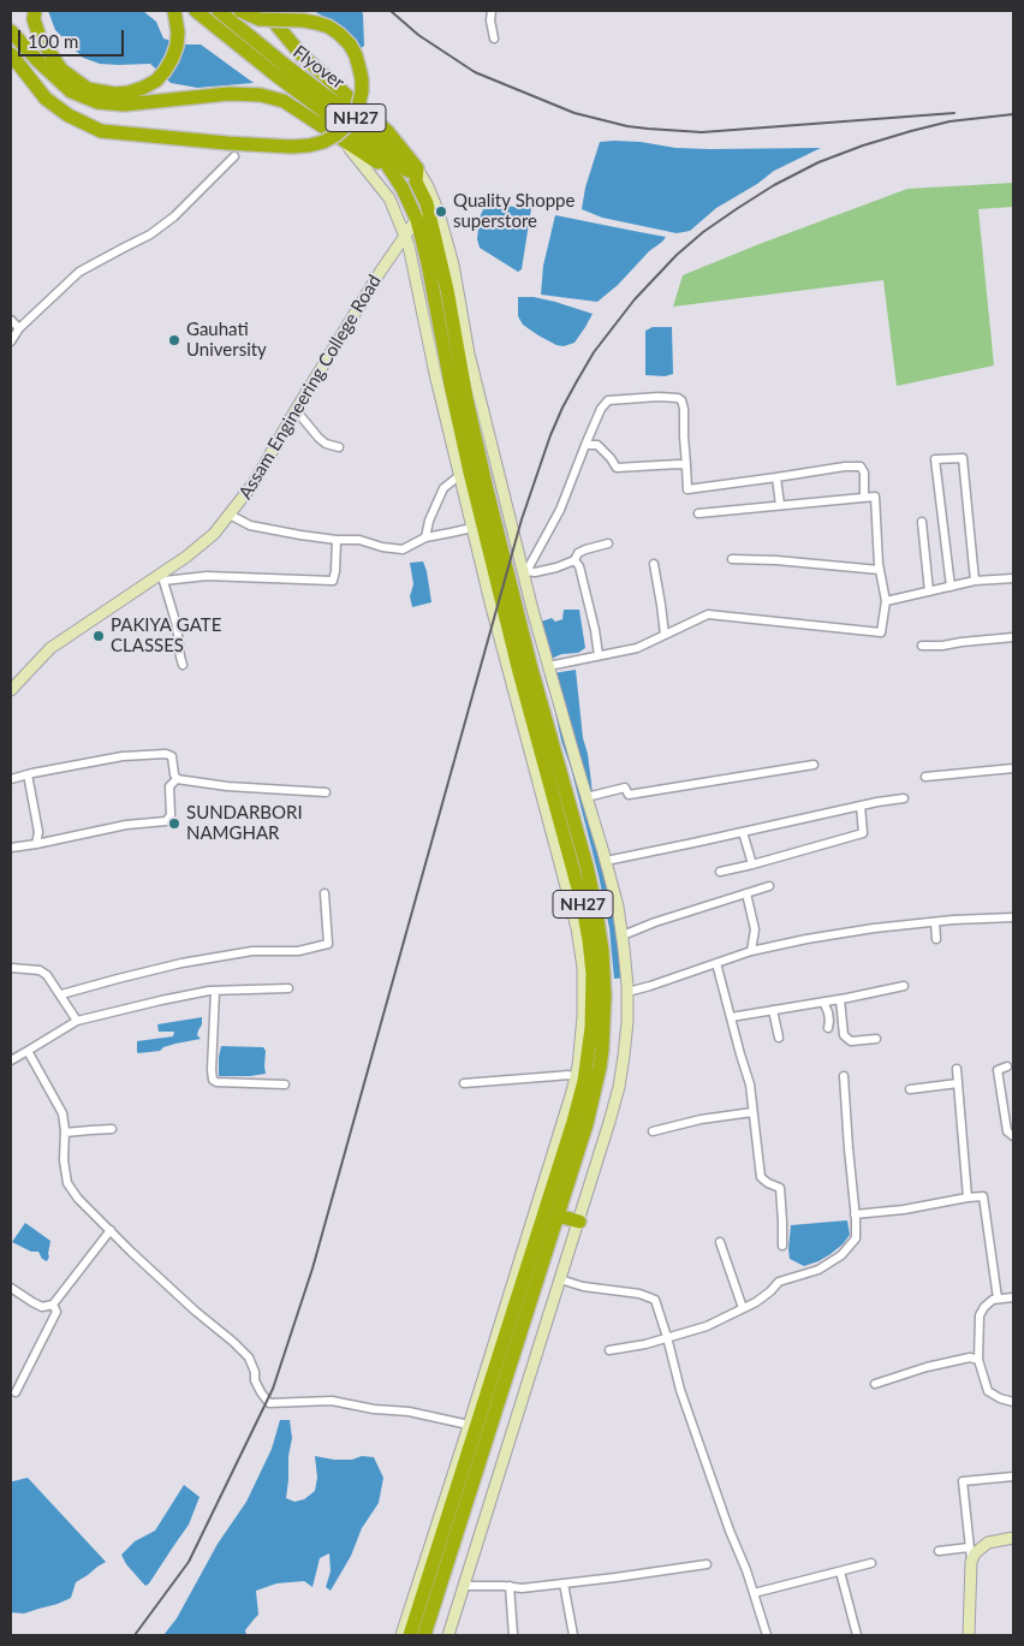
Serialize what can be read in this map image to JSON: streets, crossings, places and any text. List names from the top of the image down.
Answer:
{
  "streets": {
    "highway": ["Flyover", "NH27"],
    "street": ["Assam Engineering College Road"]
  },
  "crossings": [
    ["Flyover", "NH27"],
    ["NH27", "Assam Engineering College Road"]
  ],
  "places": [
    "Quality Shoppe superstore",
    "Gauhati University",
    "PAKIYA GATE CLASSES",
    "SUNDARBORI NAMGHAR"
  ],
  "scale_bar": "100 m"
}
